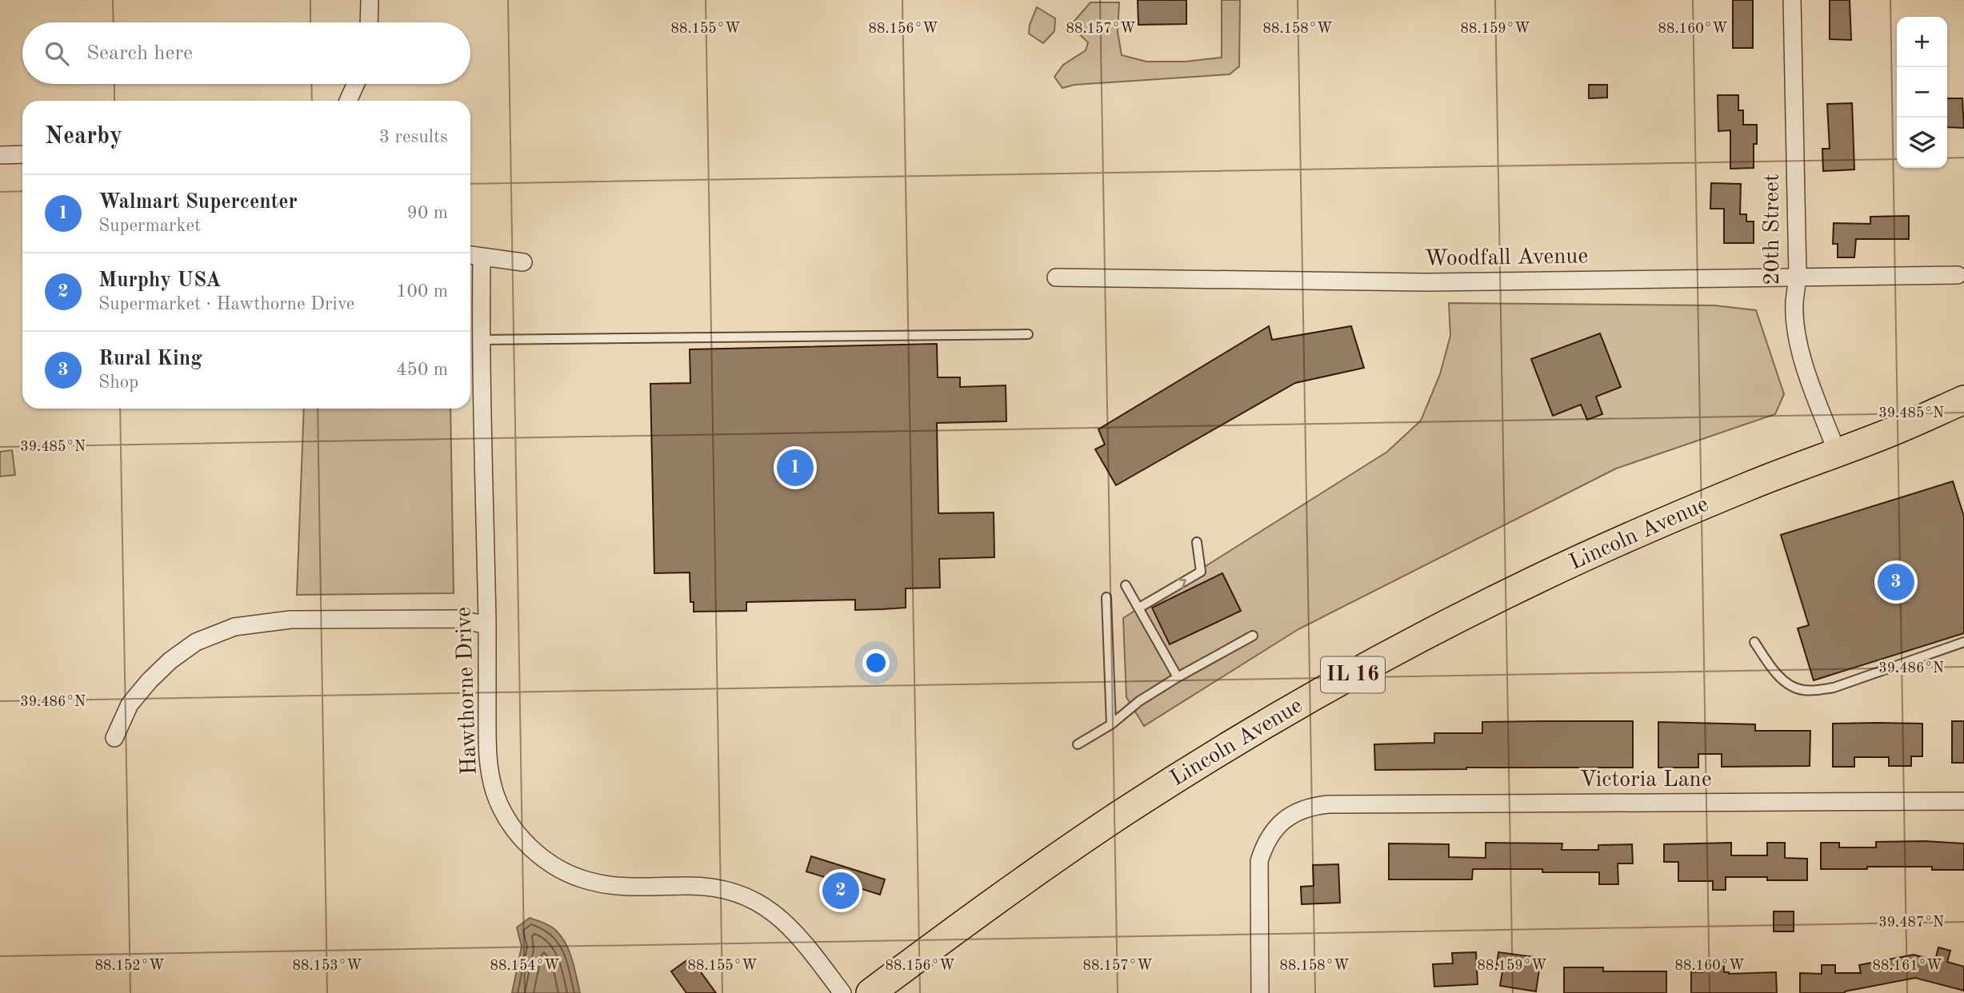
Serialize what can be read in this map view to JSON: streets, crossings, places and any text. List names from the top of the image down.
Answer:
{
  "streets": {
    "main road": ["Lincoln Avenue", "IL 16"],
    "street": [
      "20th Street",
      "Woodfall Avenue",
      "Hawthorne Drive",
      "Victoria Lane"
    ]
  },
  "crossings": [
    ["20th Street", "Woodfall Avenue"],
    ["20th Street", "Lincoln Avenue"]
  ],
  "page": {
    "map_buttons": ["+", "−"],
    "search": "Search here",
    "heading": ["Nearby", "3 results"],
    "list": [
      {
        "mark": "1",
        "name": "Walmart Supercenter",
        "note": "Supermarket",
        "value": "90 m"
      },
      {
        "mark": "2",
        "name": "Murphy USA",
        "note": "Supermarket · Hawthorne Drive",
        "value": "100 m"
      },
      {
        "mark": "3",
        "name": "Rural King",
        "note": "Shop",
        "value": "450 m"
      }
    ],
    "pins": ["1", "3", "2"]
  },
  "coordinates": [
    "88.155°W",
    "88.156°W",
    "88.157°W",
    "88.158°W",
    "88.159°W",
    "88.160°W",
    "39.485°N",
    "39.486°N",
    "39.487°N",
    "88.152°W",
    "88.153°W",
    "88.154°W",
    "88.161°W"
  ]
}
